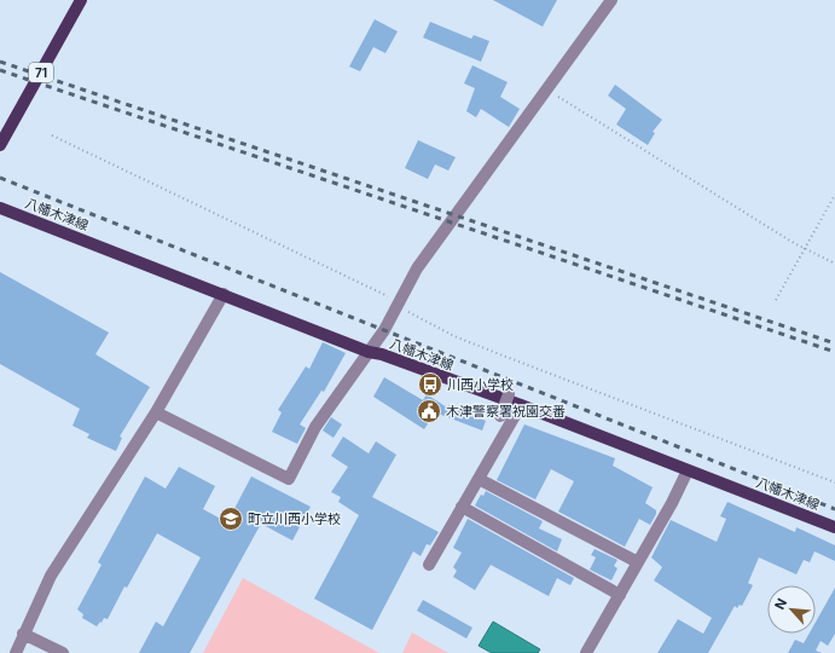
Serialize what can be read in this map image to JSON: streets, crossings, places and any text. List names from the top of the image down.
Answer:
{
  "streets": {
    "main road": ["71", "八幡木津線"]
  },
  "places": {
    "bus stop": ["川西小学校"],
    "public building": ["木津警察署祝園交番"],
    "school or university": ["町立川西小学校"]
  },
  "north": "top left"
}
